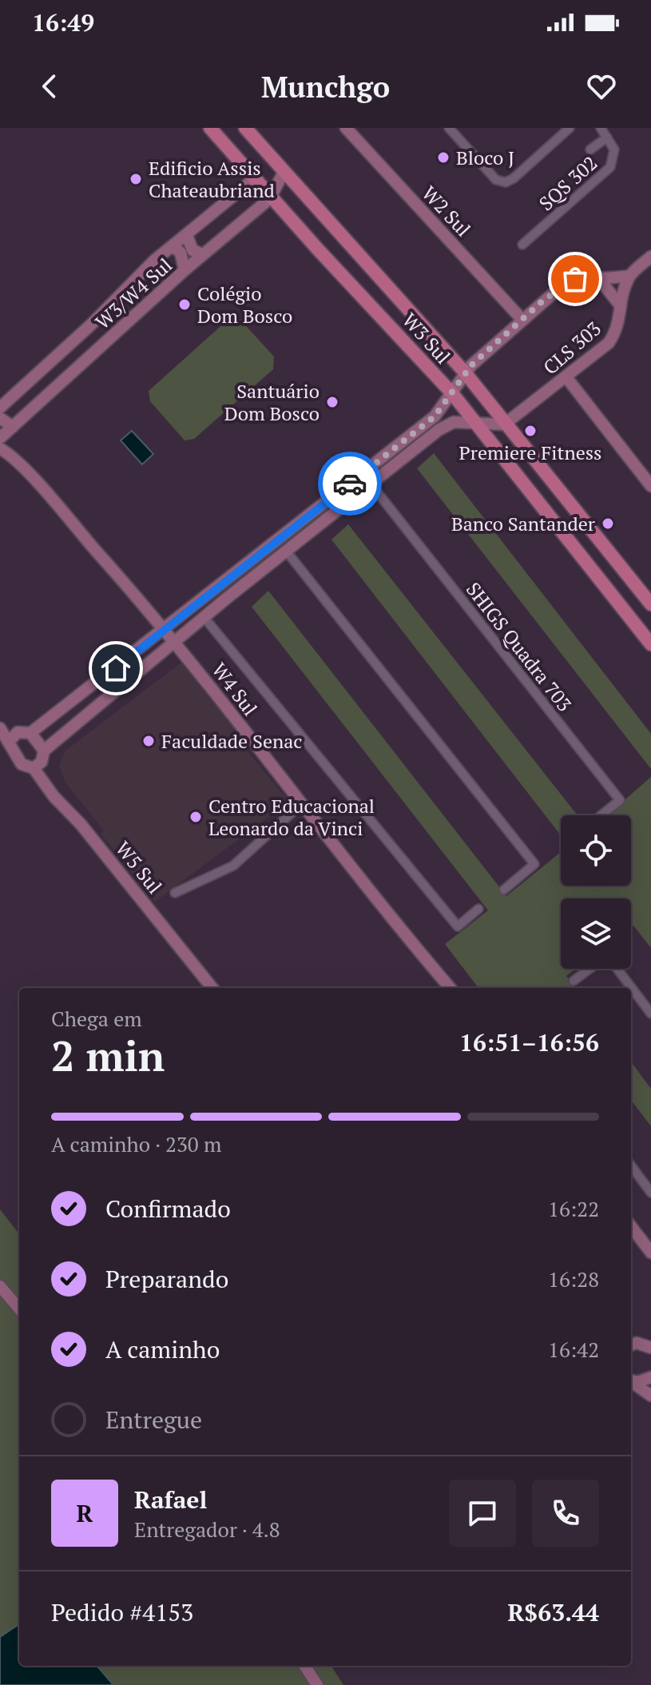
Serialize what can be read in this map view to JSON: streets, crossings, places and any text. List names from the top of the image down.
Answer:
{
  "streets": {
    "main road": [
      "W2 Sul",
      "W3/W4 Sul",
      "W3 Sul",
      "CLS 303",
      "W4 Sul",
      "W5 Sul"
    ],
    "street": ["SQS 302", "SHIGS Quadra 703"]
  },
  "crossings": [
    ["W3/W4 Sul", "W3 Sul"],
    ["W3 Sul", "CLS 303"]
  ],
  "places": [
    "Bloco J",
    "Edificio Assis Chateaubriand",
    "Colégio Dom Bosco",
    "Santuário Dom Bosco",
    "Premiere Fitness",
    "Banco Santander",
    "Faculdade Senac",
    "Centro Educacional Leonardo da Vinci"
  ],
  "page": {
    "status": "16:49",
    "header": "Munchgo",
    "heading": ["2 min", "Chega em", "16:51–16:56"],
    "panel": [
      "Rafael",
      "Entregador · 4.8",
      "Pedido #4153",
      "R$63.44"
    ],
    "bar": "A caminho · 230 m",
    "list": [
      ["Confirmado", "16:22"],
      ["Preparando", "16:28"],
      ["A caminho", "16:42"],
      "Entregue"
    ],
    "round": "R"
  }
}
